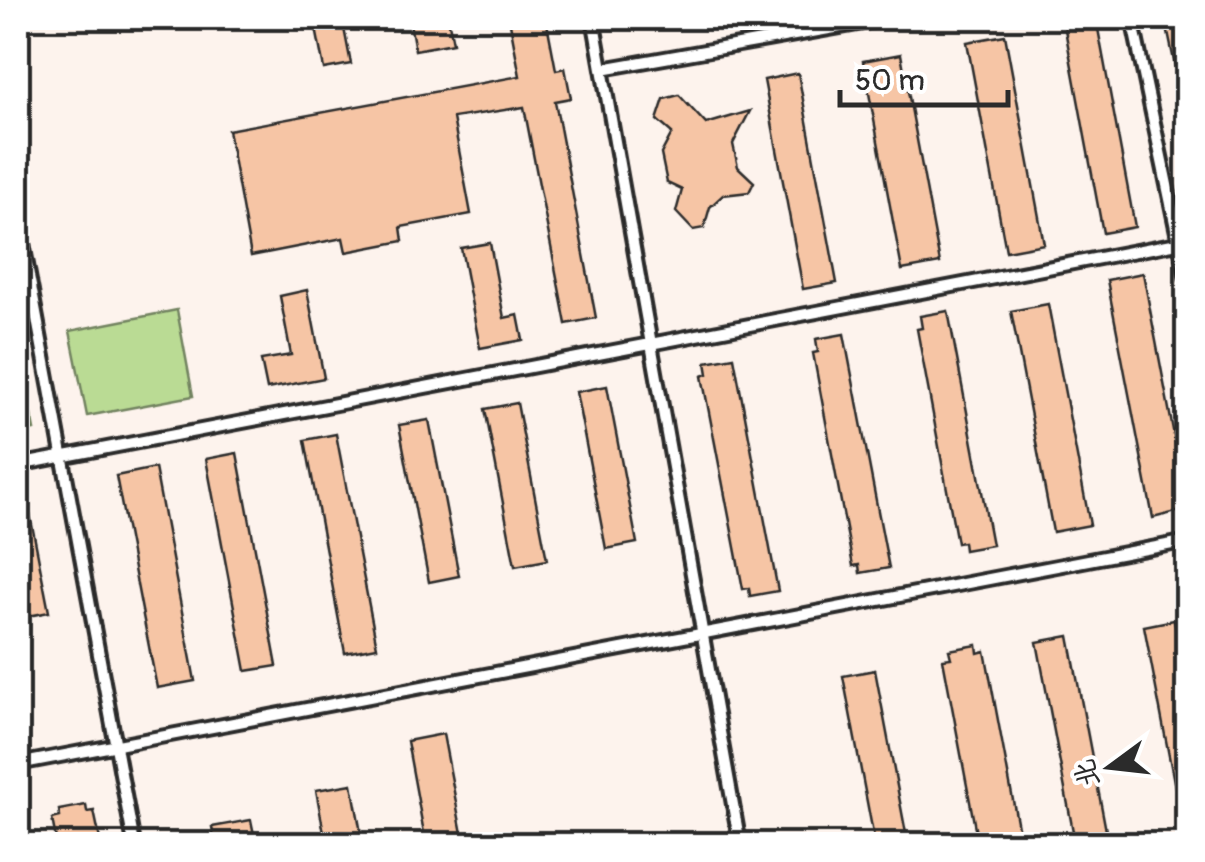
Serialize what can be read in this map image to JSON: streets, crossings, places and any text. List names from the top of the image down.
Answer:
{
  "scale_bar": "50 m",
  "north": "left"
}
